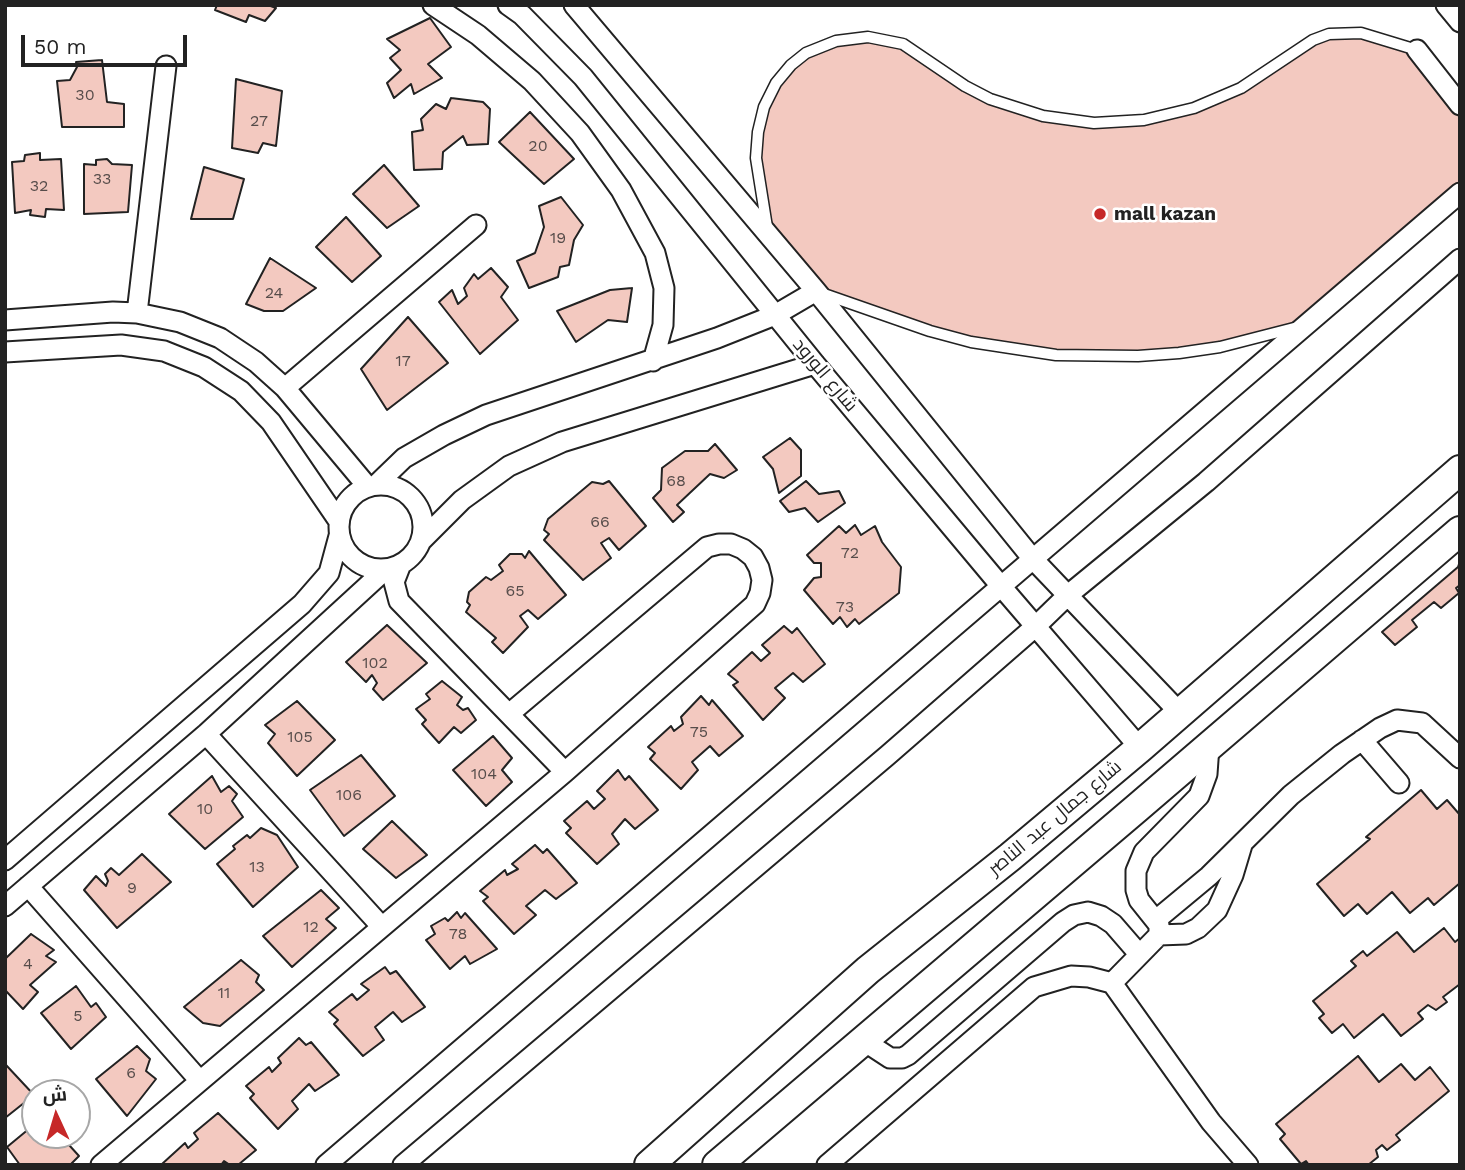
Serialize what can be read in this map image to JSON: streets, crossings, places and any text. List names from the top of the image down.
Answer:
{
  "streets": {
    "main road": ["شارع جمال عبد الناصر"],
    "street": ["شارع الورود"]
  },
  "crossings": [
    ["شارع الورود", "شارع جمال عبد الناصر"]
  ],
  "places": ["mall kazan"],
  "house_numbers": [
    "30",
    "27",
    "20",
    "33",
    "32",
    "19",
    "24",
    "17",
    "68",
    "66",
    "72",
    "65",
    "73",
    "102",
    "75",
    "105",
    "104",
    "106",
    "10",
    "13",
    "9",
    "12",
    "78",
    "4",
    "11",
    "5",
    "6"
  ],
  "scale_bar": "50 m",
  "north": "top"
}
